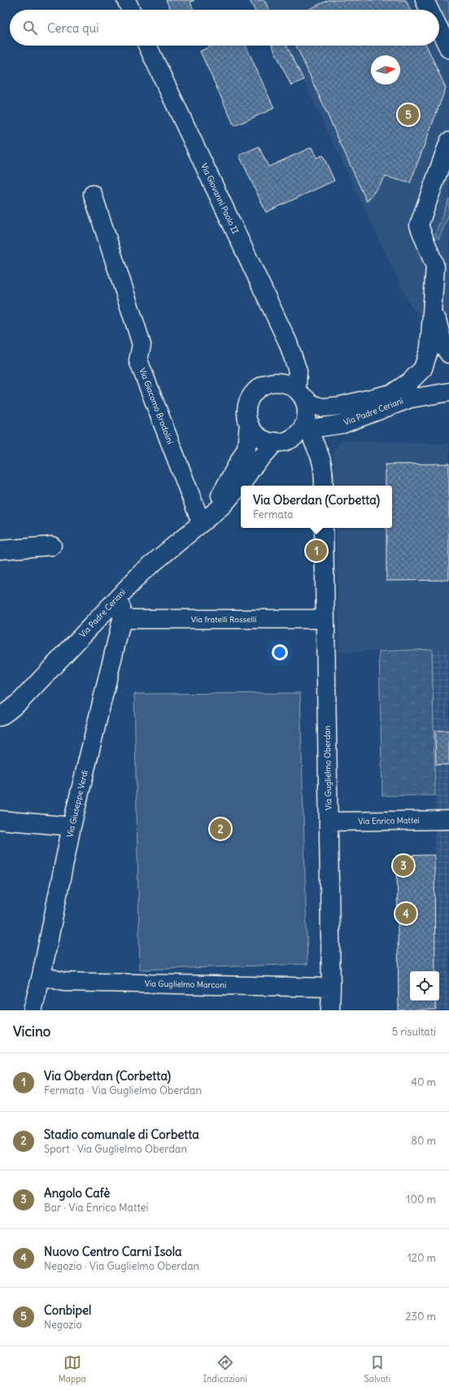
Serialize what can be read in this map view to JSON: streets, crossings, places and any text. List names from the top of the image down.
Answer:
{
  "streets": {
    "street": [
      "Via Giovanni Paolo II",
      "Via Giacomo Brodolini",
      "Via Padre Ceriani",
      "Via fratelli Rosselli",
      "Via Guglielmo Oberdan",
      "Via Giuseppe Verdi",
      "Via Enrico Mattei",
      "Via Guglielmo Marconi"
    ]
  },
  "crossings": [
    ["Via Giovanni Paolo II", "Via Padre Ceriani"],
    ["Via Giacomo Brodolini", "Via Padre Ceriani"],
    ["Via Padre Ceriani", "Via Giuseppe Verdi"],
    ["Via fratelli Rosselli", "Via Guglielmo Oberdan"],
    ["Via fratelli Rosselli", "Via Giuseppe Verdi"],
    ["Via Guglielmo Oberdan", "Via Enrico Mattei"],
    ["Via Guglielmo Oberdan", "Via Guglielmo Marconi"],
    ["Via Giuseppe Verdi", "Via Guglielmo Marconi"]
  ],
  "north": "right",
  "page": {
    "search": "Cerca qui",
    "pins": [
      "5",
      "1",
      "2",
      "3",
      "4"
    ],
    "popup": ["Via Oberdan (Corbetta)", "Fermata"],
    "heading": ["Vicino", "5 risultati"],
    "list": [
      {
        "mark": "1",
        "name": "Via Oberdan (Corbetta)",
        "note": "Fermata · Via Guglielmo Oberdan",
        "value": "40 m"
      },
      {
        "mark": "2",
        "name": "Stadio comunale di Corbetta",
        "note": "Sport · Via Guglielmo Oberdan",
        "value": "80 m"
      },
      {
        "mark": "3",
        "name": "Angolo Cafè",
        "note": "Bar · Via Enrico Mattei",
        "value": "100 m"
      },
      {
        "mark": "4",
        "name": "Nuovo Centro Carni Isola",
        "note": "Negozio · Via Guglielmo Oberdan",
        "value": "120 m"
      },
      {
        "mark": "5",
        "name": "Conbipel",
        "note": "Negozio",
        "value": "230 m"
      }
    ],
    "nav": ["Mappa", "Indicazioni", "Salvati"]
  }
}
